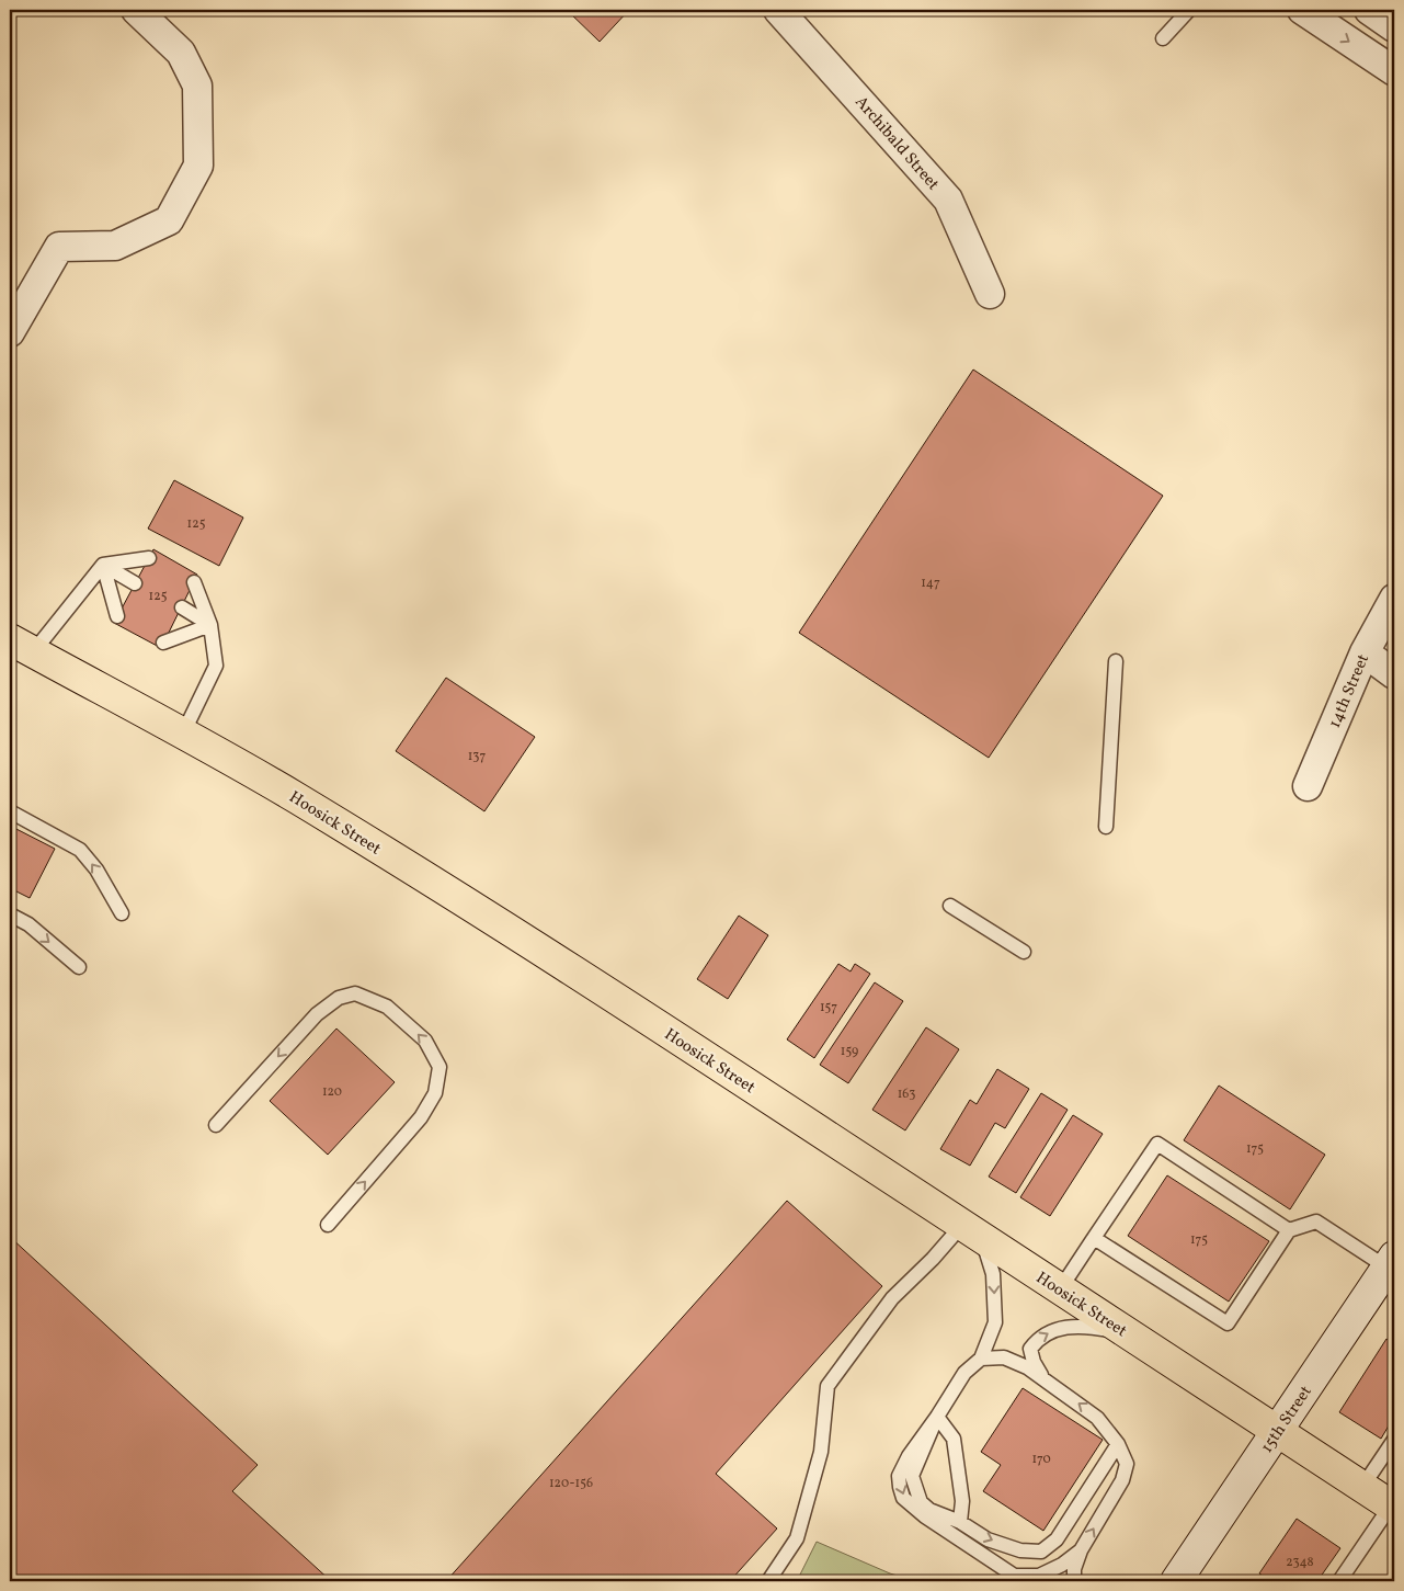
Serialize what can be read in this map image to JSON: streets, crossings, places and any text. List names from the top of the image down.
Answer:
{
  "streets": {
    "highway": ["Hoosick Street"],
    "street": ["Archibald Street", "14th Street", "15th Street"]
  },
  "crossings": [
    ["Hoosick Street", "15th Street"]
  ],
  "house_numbers": [
    "125",
    "147",
    "125",
    "137",
    "157",
    "159",
    "120",
    "163",
    "175",
    "175",
    "170",
    "120-156",
    "2348"
  ]
}
